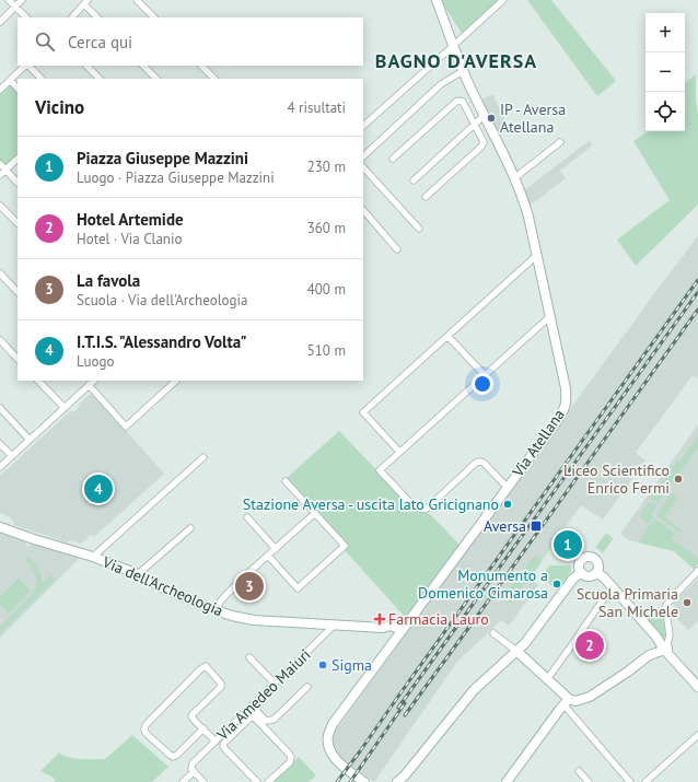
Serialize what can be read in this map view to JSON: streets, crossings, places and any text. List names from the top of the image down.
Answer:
{
  "streets": {
    "main road": ["Via Atellana", "Via dell'Archeologia"],
    "street": ["Via Amedeo Maiuri"]
  },
  "crossings": [
    ["Via Atellana", "Via dell'Archeologia"],
    ["Via dell'Archeologia", "Via Amedeo Maiuri"]
  ],
  "districts": ["BAGNO D'AVERSA"],
  "places": {
    "other": [
      "IP - Aversa Atellana",
      "Liceo Scientifico Enrico Fermi",
      "Stazione Aversa - uscita lato Gricignano",
      "Monumento a Domenico Cimarosa",
      "Scuola Primaria San Michele",
      "Sigma"
    ],
    "transit": ["Aversa"],
    "health": ["Farmacia Lauro"]
  },
  "page": {
    "map_buttons": ["+", "−"],
    "search": "Cerca qui",
    "heading": ["Vicino", "4 risultati"],
    "list": [
      {
        "mark": "1",
        "name": "Piazza Giuseppe Mazzini",
        "note": "Luogo · Piazza Giuseppe Mazzini",
        "value": "230 m"
      },
      {
        "mark": "2",
        "name": "Hotel Artemide",
        "note": "Hotel · Via Clanio",
        "value": "360 m"
      },
      {
        "mark": "3",
        "name": "La favola",
        "note": "Scuola · Via dell'Archeologia",
        "value": "400 m"
      },
      {
        "mark": "4",
        "name": "I.T.I.S. \"Alessandro Volta\"",
        "note": "Luogo",
        "value": "510 m"
      }
    ],
    "pins": [
      "4",
      "1",
      "3",
      "2"
    ]
  }
}
